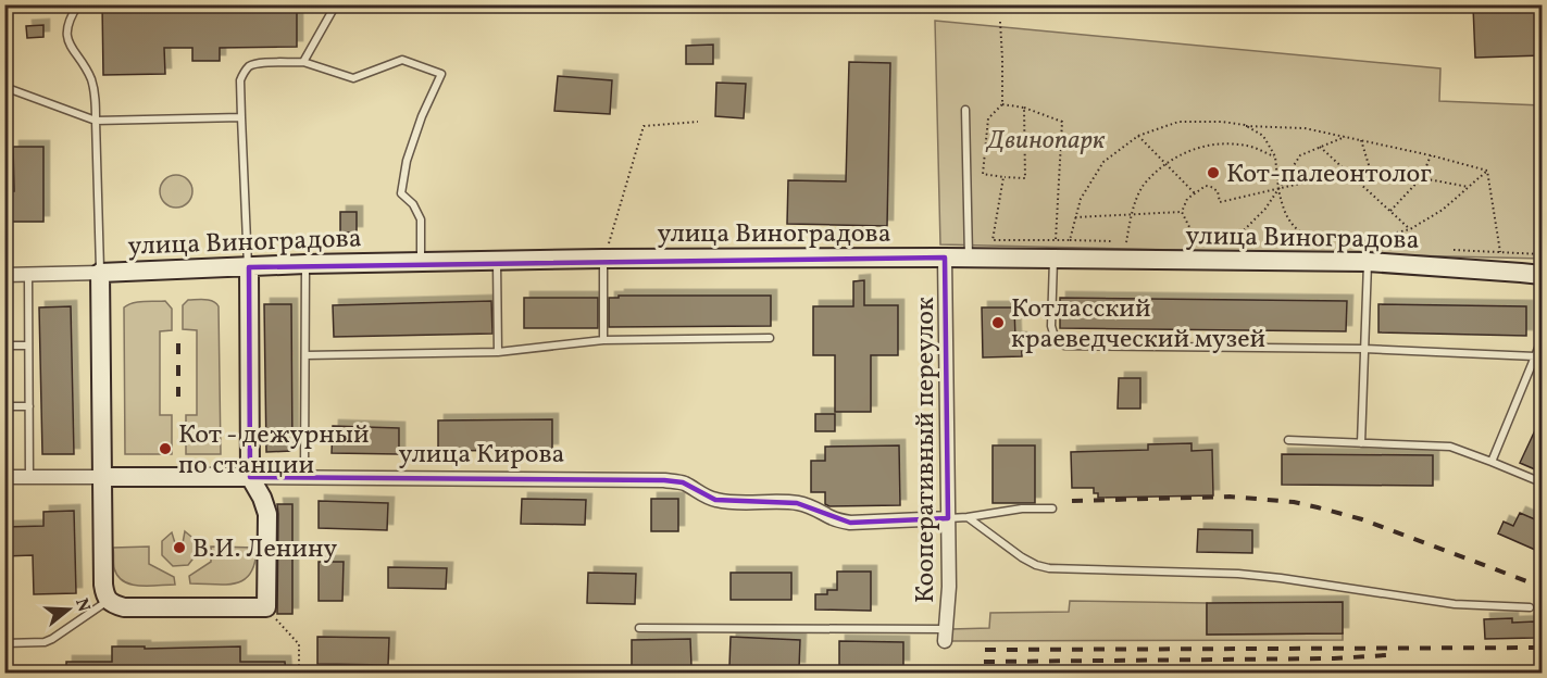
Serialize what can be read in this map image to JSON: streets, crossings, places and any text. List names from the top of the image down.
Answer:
{
  "streets": {
    "main road": ["улица Виноградова", "улица Кирова"],
    "street": ["Кооперативный переулок"]
  },
  "crossings": [
    ["улица Виноградова", "Кооперативный переулок"],
    ["Кооперативный переулок", "улица Кирова"]
  ],
  "parks": ["Двинопарк"],
  "places": [
    "Кот-палеонтолог",
    "Котласский краеведческий музей",
    "Кот - дежурный по станции",
    "В.И. Ленину"
  ],
  "north": "right"
}
